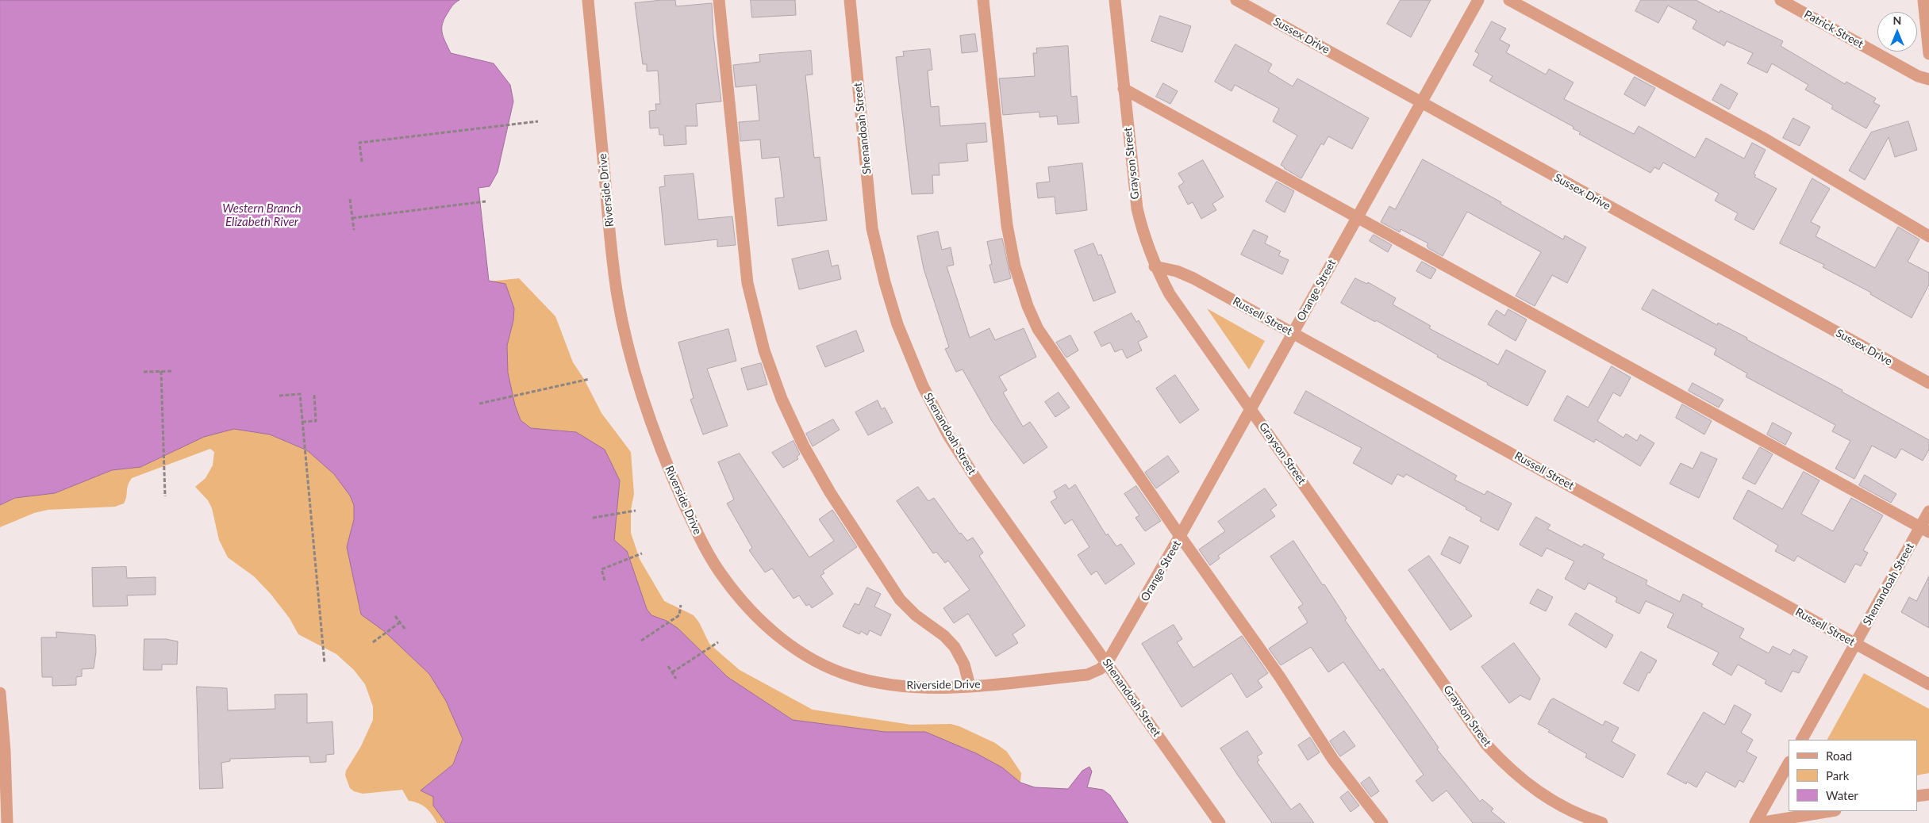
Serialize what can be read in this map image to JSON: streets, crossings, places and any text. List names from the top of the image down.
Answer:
{
  "streets": {
    "street": [
      "Patrick Street",
      "Sussex Drive",
      "Shenandoah Street",
      "Grayson Street",
      "Riverside Drive",
      "Orange Street",
      "Russell Street"
    ]
  },
  "crossings": [
    ["Sussex Drive", "Orange Street"],
    ["Shenandoah Street", "Riverside Drive"],
    ["Shenandoah Street", "Orange Street"],
    ["Shenandoah Street", "Russell Street"],
    ["Grayson Street", "Orange Street"],
    ["Grayson Street", "Russell Street"],
    ["Riverside Drive", "Orange Street"],
    ["Orange Street", "Russell Street"]
  ],
  "water": ["Western Branch Elizabeth River"],
  "legend": ["Road", "Park", "Water"],
  "north": "top"
}
